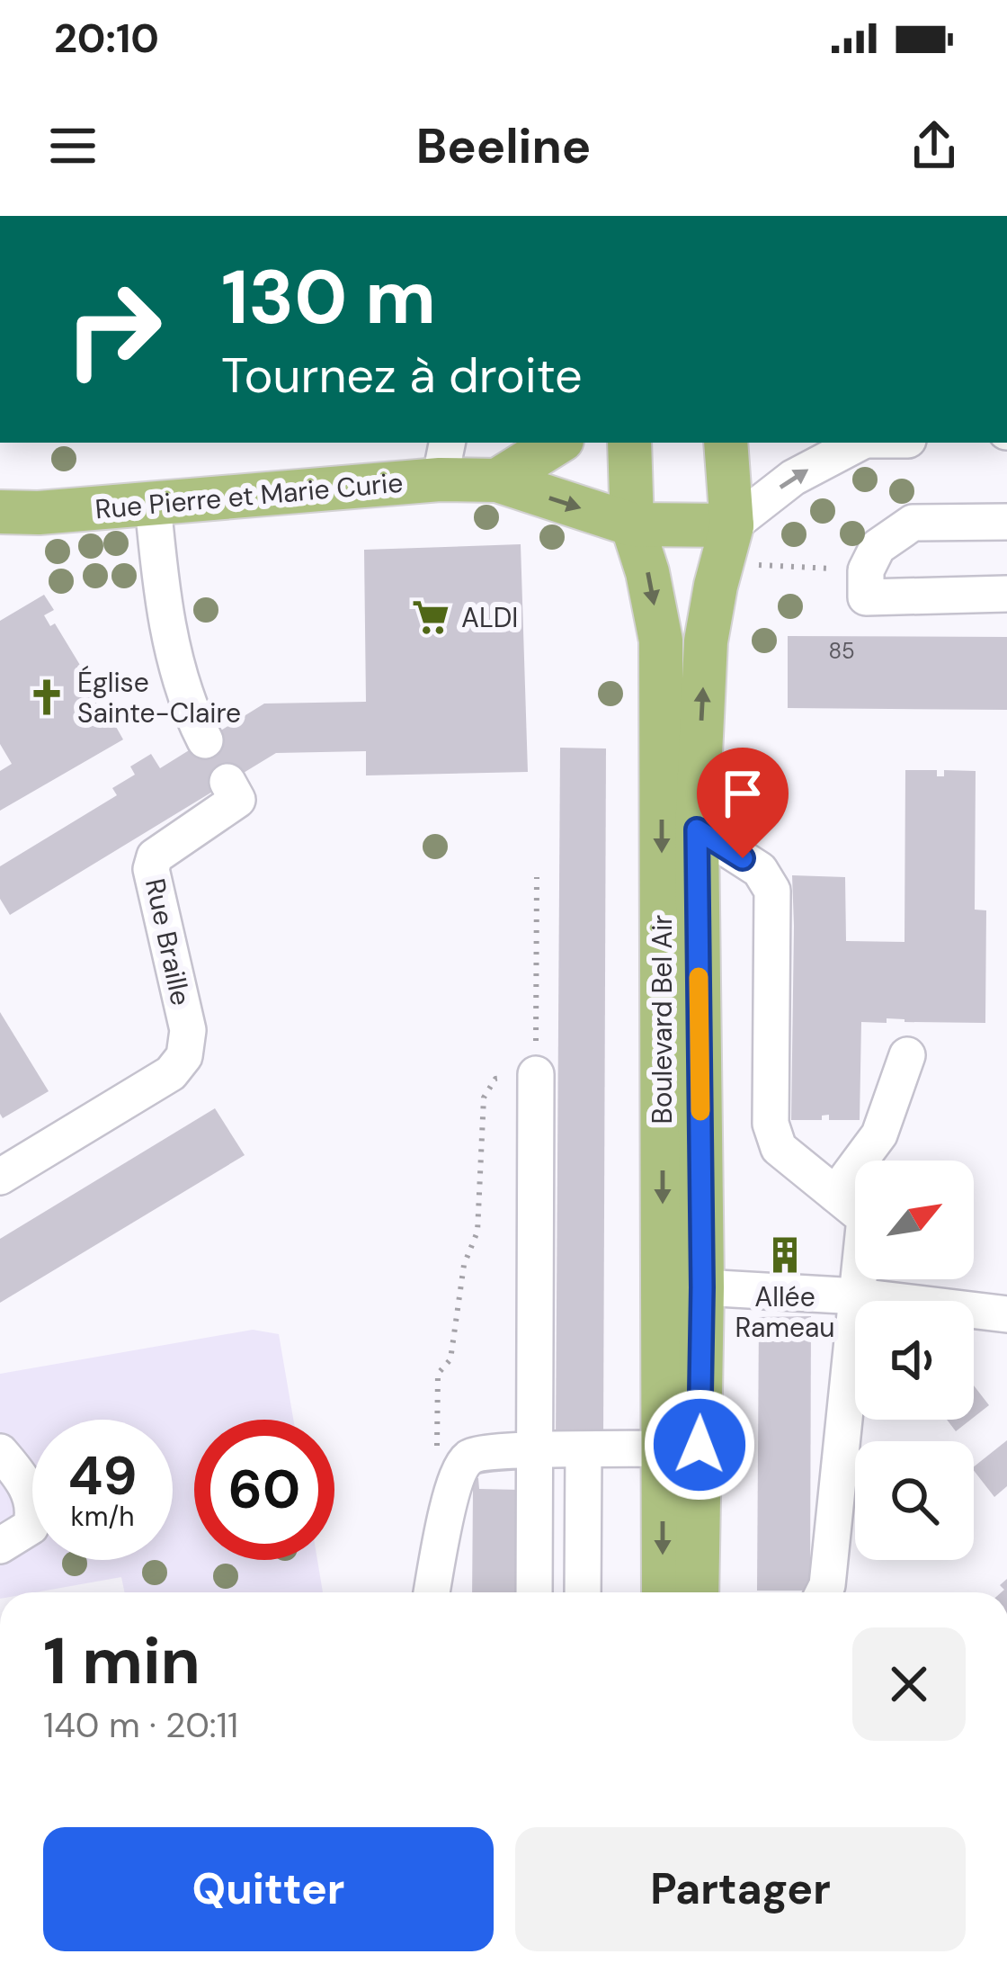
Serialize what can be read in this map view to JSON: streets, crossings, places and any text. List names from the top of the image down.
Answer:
{
  "streets": {
    "main road": ["Rue Pierre et Marie Curie", "Boulevard Bel Air"],
    "street": ["Rue Braille"]
  },
  "crossings": [
    ["Rue Pierre et Marie Curie", "Boulevard Bel Air"]
  ],
  "places": {
    "supermarket": ["ALDI"],
    "church": ["Église Sainte-Claire"],
    "building": ["Allée Rameau"]
  },
  "house_numbers": ["85"],
  "north": "top right",
  "page": {
    "status": "20:10",
    "header": "Beeline",
    "turn": ["130 m", "Tournez à droite"],
    "speed": "49 km/h",
    "limit": "60",
    "heading": ["1 min", "140 m · 20:11"],
    "buttons": ["Quitter", "Partager"]
  }
}
